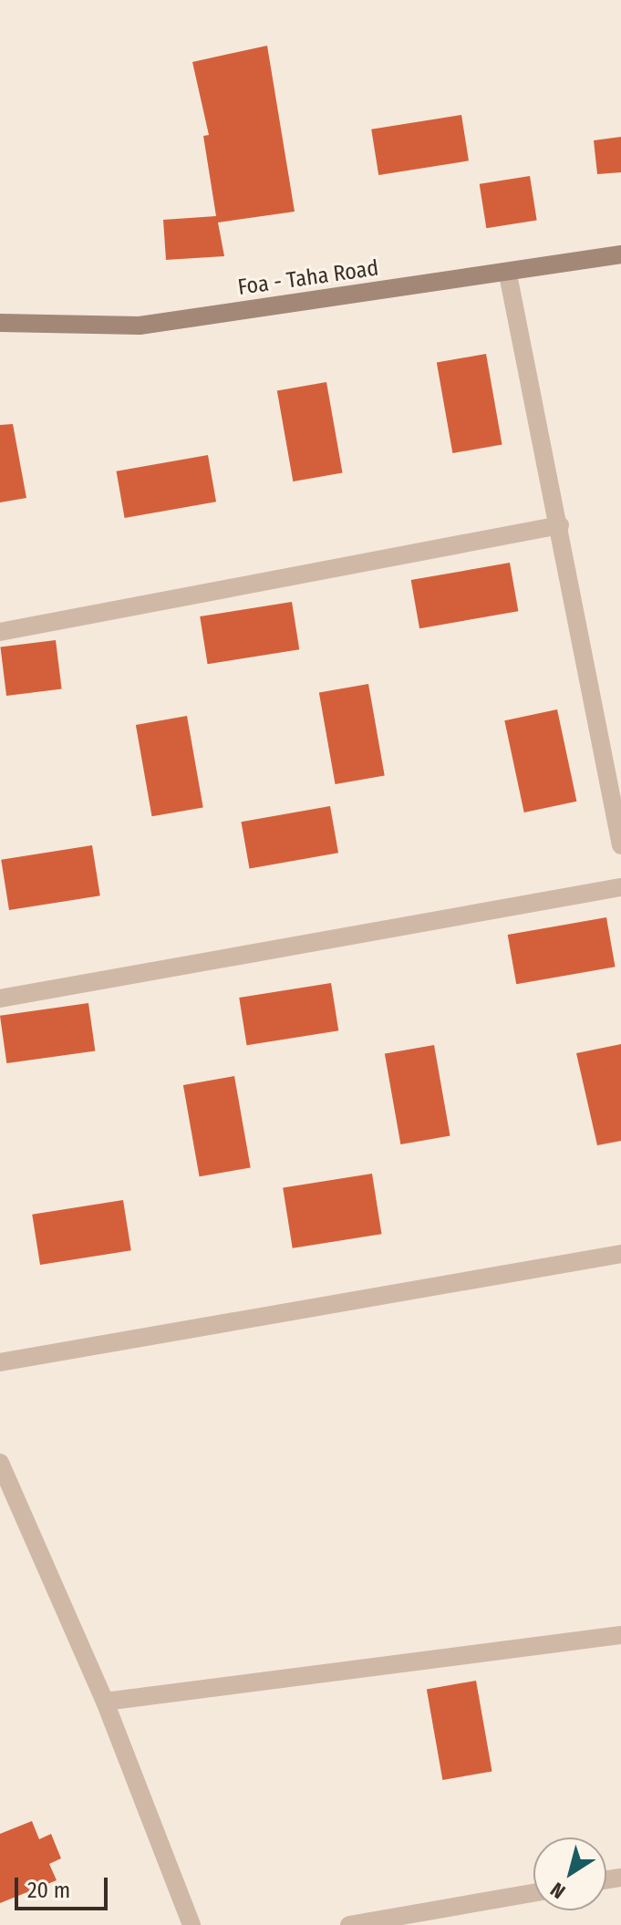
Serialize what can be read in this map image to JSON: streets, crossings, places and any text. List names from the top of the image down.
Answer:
{
  "streets": {
    "street": ["Foa - Taha Road"]
  },
  "scale_bar": "20 m",
  "north": "bottom left"
}
